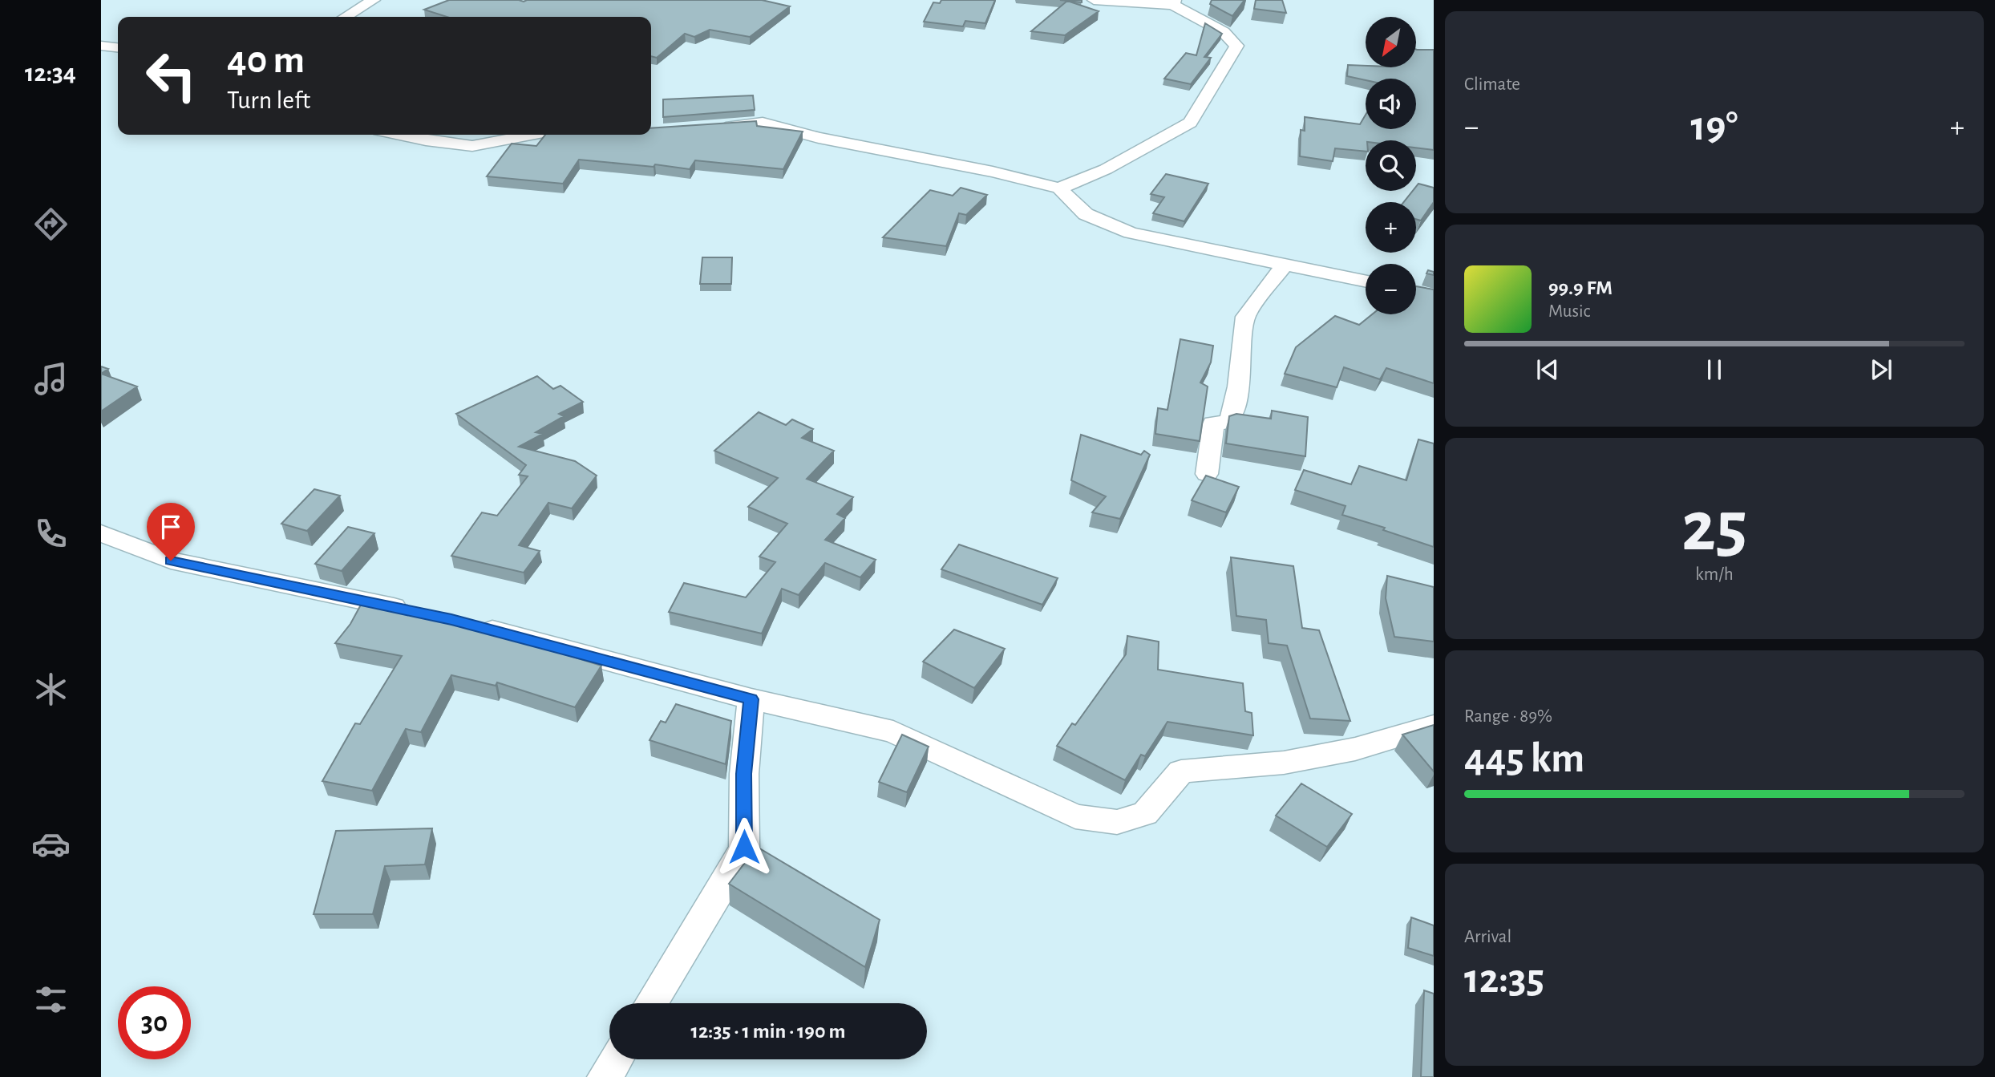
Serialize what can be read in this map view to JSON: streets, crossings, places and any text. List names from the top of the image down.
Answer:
{
  "north": "bottom left",
  "page": {
    "tabs": "12:34",
    "tile": [
      "Climate",
      ["25", "km/h"],
      ["Range · 89%", "445 km"],
      ["Arrival", "12:35"]
    ],
    "map_buttons": ["+", "−"],
    "turn": ["40 m", "Turn left"],
    "heat": ["−", "19°", "+"],
    "song": ["99.9 FM", "Music"],
    "limit": "30",
    "trip": "12:35 · 1 min · 190 m"
  }
}
